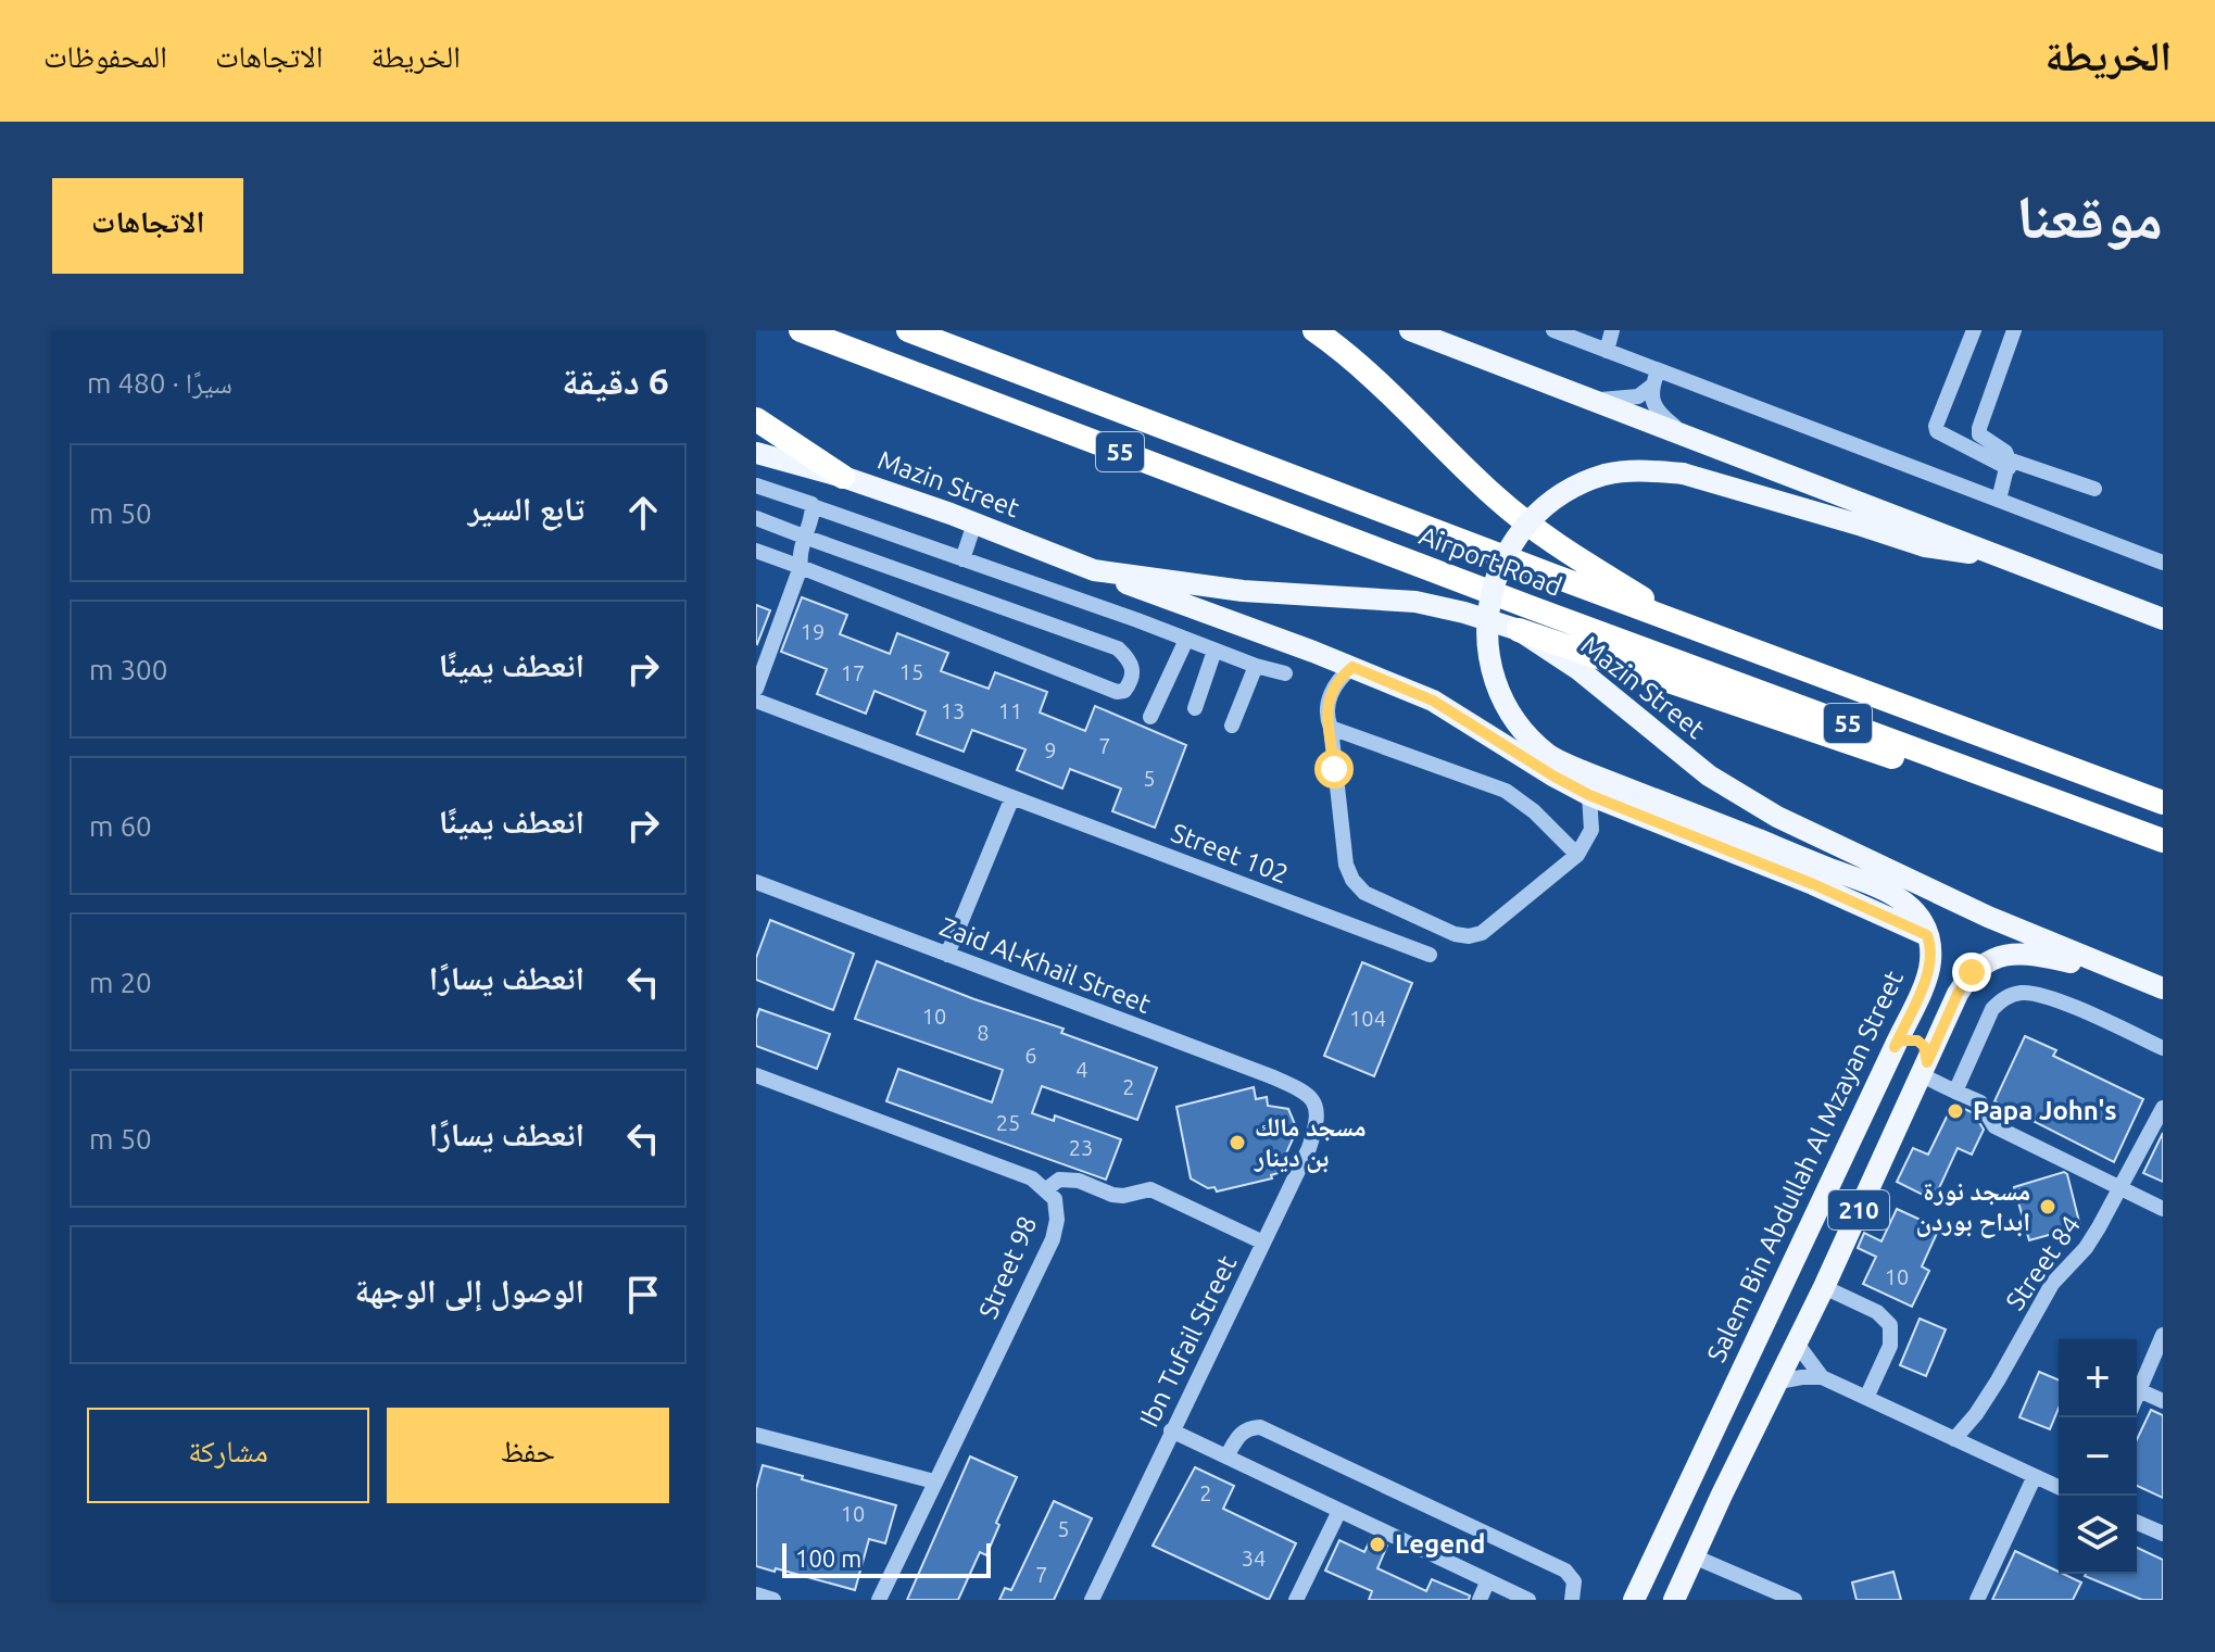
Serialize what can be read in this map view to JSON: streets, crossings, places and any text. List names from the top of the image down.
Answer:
{
  "streets": {
    "highway": ["55", "Airport Road"],
    "main road": ["Mazin Street", "Salem Bin Abdullah Al Mzayan Street", "210"],
    "street": [
      "Street 102",
      "Zaid Al-Khail Street",
      "Street 84",
      "Street 98",
      "Ibn Tufail Street"
    ]
  },
  "crossings": [
    ["Mazin Street", "210"],
    ["Zaid Al-Khail Street", "Ibn Tufail Street"]
  ],
  "places": [
    "Papa John's",
    "مسجد مالك بن دينار",
    "مسجد نورة ابداح بوردن",
    "Legend"
  ],
  "house_numbers": [
    "19",
    "15",
    "17",
    "13",
    "11",
    "7",
    "9",
    "5",
    "10",
    "104",
    "8",
    "6",
    "4",
    "2",
    "25",
    "23",
    "10",
    "2",
    "10",
    "5",
    "34",
    "7"
  ],
  "scale_bar": "100 m",
  "page": {
    "header": "الخريطة",
    "nav": ["الخريطة", "الاتجاهات", "المحفوظات"],
    "title": "موقعنا",
    "buttons": [
      "الاتجاهات",
      ["حفظ", "مشاركة"]
    ],
    "heading": ["6 دقيقة", "سيرًا · 480 m"],
    "list": [
      ["تابع السير", "50 m"],
      ["انعطف يمينًا", "300 m"],
      ["انعطف يمينًا", "60 m"],
      ["انعطف يسارًا", "20 m"],
      ["انعطف يسارًا", "50 m"],
      "الوصول إلى الوجهة"
    ],
    "map_buttons": ["+", "−"],
    "scale": "100 m"
  }
}
